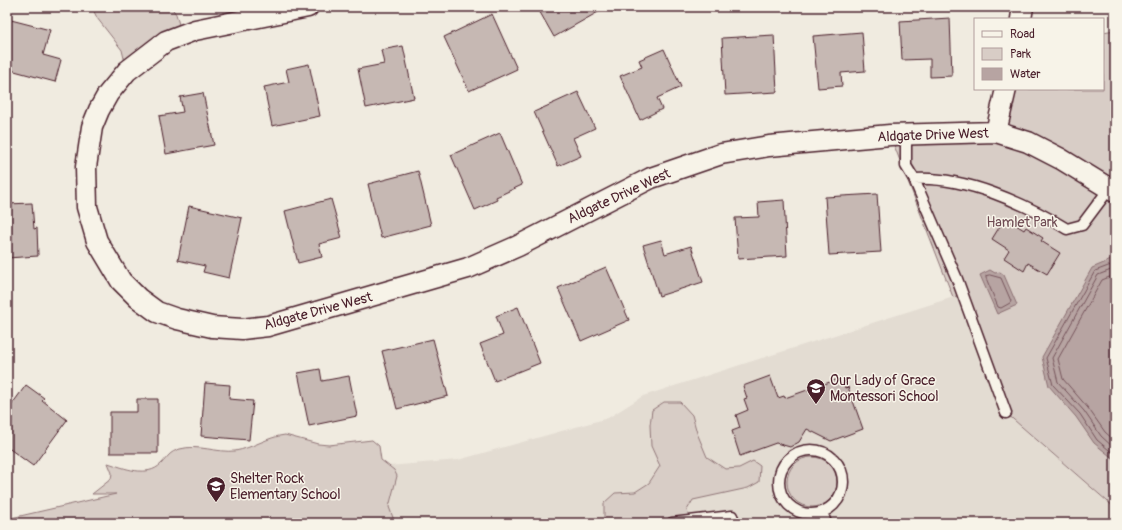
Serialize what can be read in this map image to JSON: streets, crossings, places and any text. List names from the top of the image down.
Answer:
{
  "streets": {
    "street": ["Aldgate Drive West"]
  },
  "parks": ["Hamlet Park"],
  "places": {
    "school or university": ["Our Lady of Grace Montessori School", "Shelter Rock Elementary School"]
  },
  "legend": ["Road", "Park", "Water"]
}
